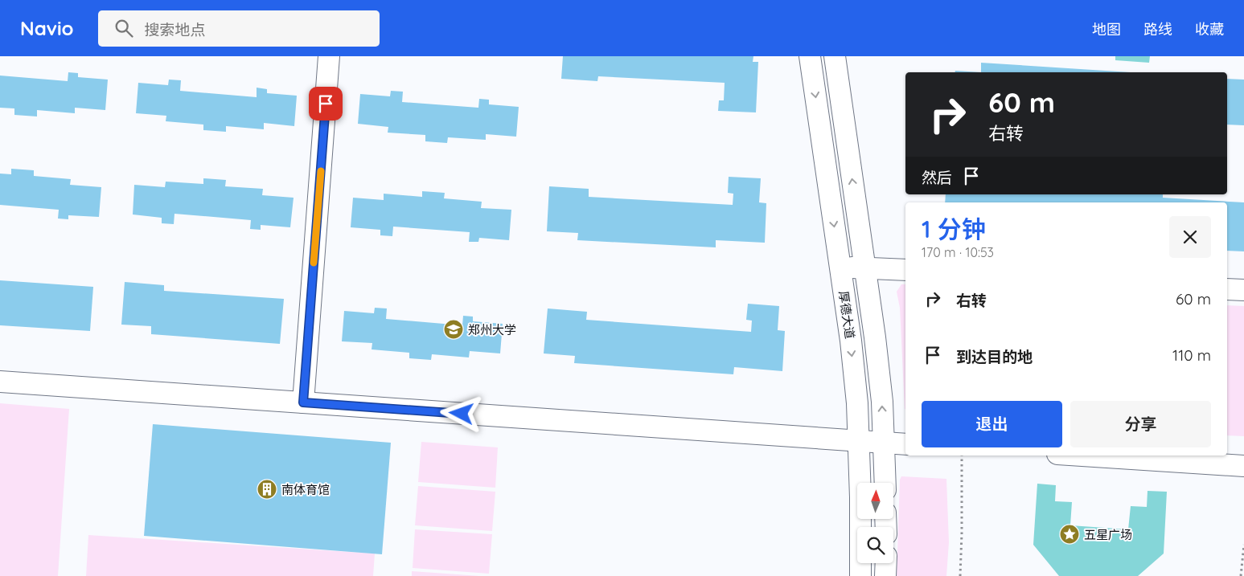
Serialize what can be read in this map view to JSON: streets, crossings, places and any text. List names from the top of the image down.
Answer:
{
  "streets": {
    "lane": ["厚德大道"]
  },
  "places": {
    "school or university": ["郑州大学"],
    "building": ["南体育馆"],
    "place": ["五星广场"]
  },
  "north": "top",
  "page": {
    "header": "Navio",
    "search": "搜索地点",
    "nav": ["地图", "路线", "收藏"],
    "turn": ["60 m", "右转"],
    "then": "然后",
    "heading": ["1 分钟", "170 m · 10:53"],
    "list": [
      {
        "name": "右转",
        "value": "60 m"
      },
      {
        "name": "到达目的地",
        "value": "110 m"
      }
    ],
    "buttons": ["退出", "分享"]
  }
}
